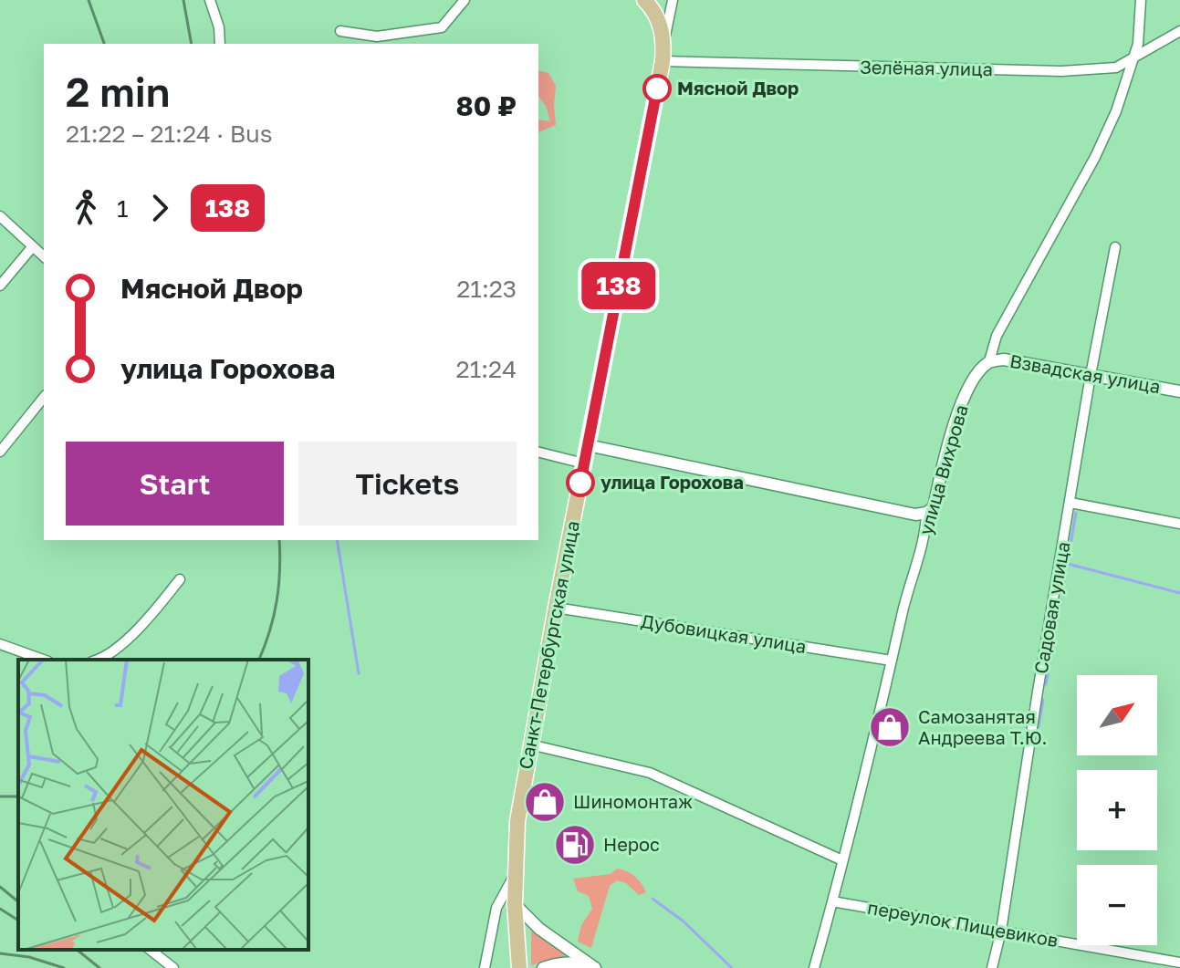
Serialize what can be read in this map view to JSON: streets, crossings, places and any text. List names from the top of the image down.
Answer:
{
  "streets": {
    "main road": ["Санкт-Петербургская улица"],
    "street": [
      "Зелёная улица",
      "Взвадская улица",
      "улица Вихрова",
      "Садовая улица",
      "Дубовицкая улица",
      "переулок Пищевиков"
    ]
  },
  "crossings": [
    ["Зелёная улица", "улица Вихрова"],
    ["Зелёная улица", "Санкт-Петербургская улица"],
    ["Взвадская улица", "улица Вихрова"],
    ["Взвадская улица", "Садовая улица"],
    ["улица Вихрова", "Дубовицкая улица"],
    ["улица Вихрова", "переулок Пищевиков"],
    ["Садовая улица", "переулок Пищевиков"],
    ["Дубовицкая улица", "Санкт-Петербургская улица"]
  ],
  "places": {
    "other": ["Мясной Двор", "улица Горохова"],
    "shop": ["Самозанятая Андреева Т.Ю.", "Шиномонтаж"],
    "fuel station": ["Нерос"]
  },
  "lines": ["bus line 138"],
  "north": "top right",
  "page": {
    "on_map": "138",
    "heading": ["2 min", "21:22 – 21:24 · Bus", "80 ₽"],
    "legs": ["1", "138"],
    "list": [
      {
        "name": "Мясной Двор",
        "value": "21:23"
      },
      {
        "name": "улица Горохова",
        "value": "21:24"
      }
    ],
    "buttons": ["Start", "Tickets"],
    "map_buttons": ["+", "−"]
  }
}
